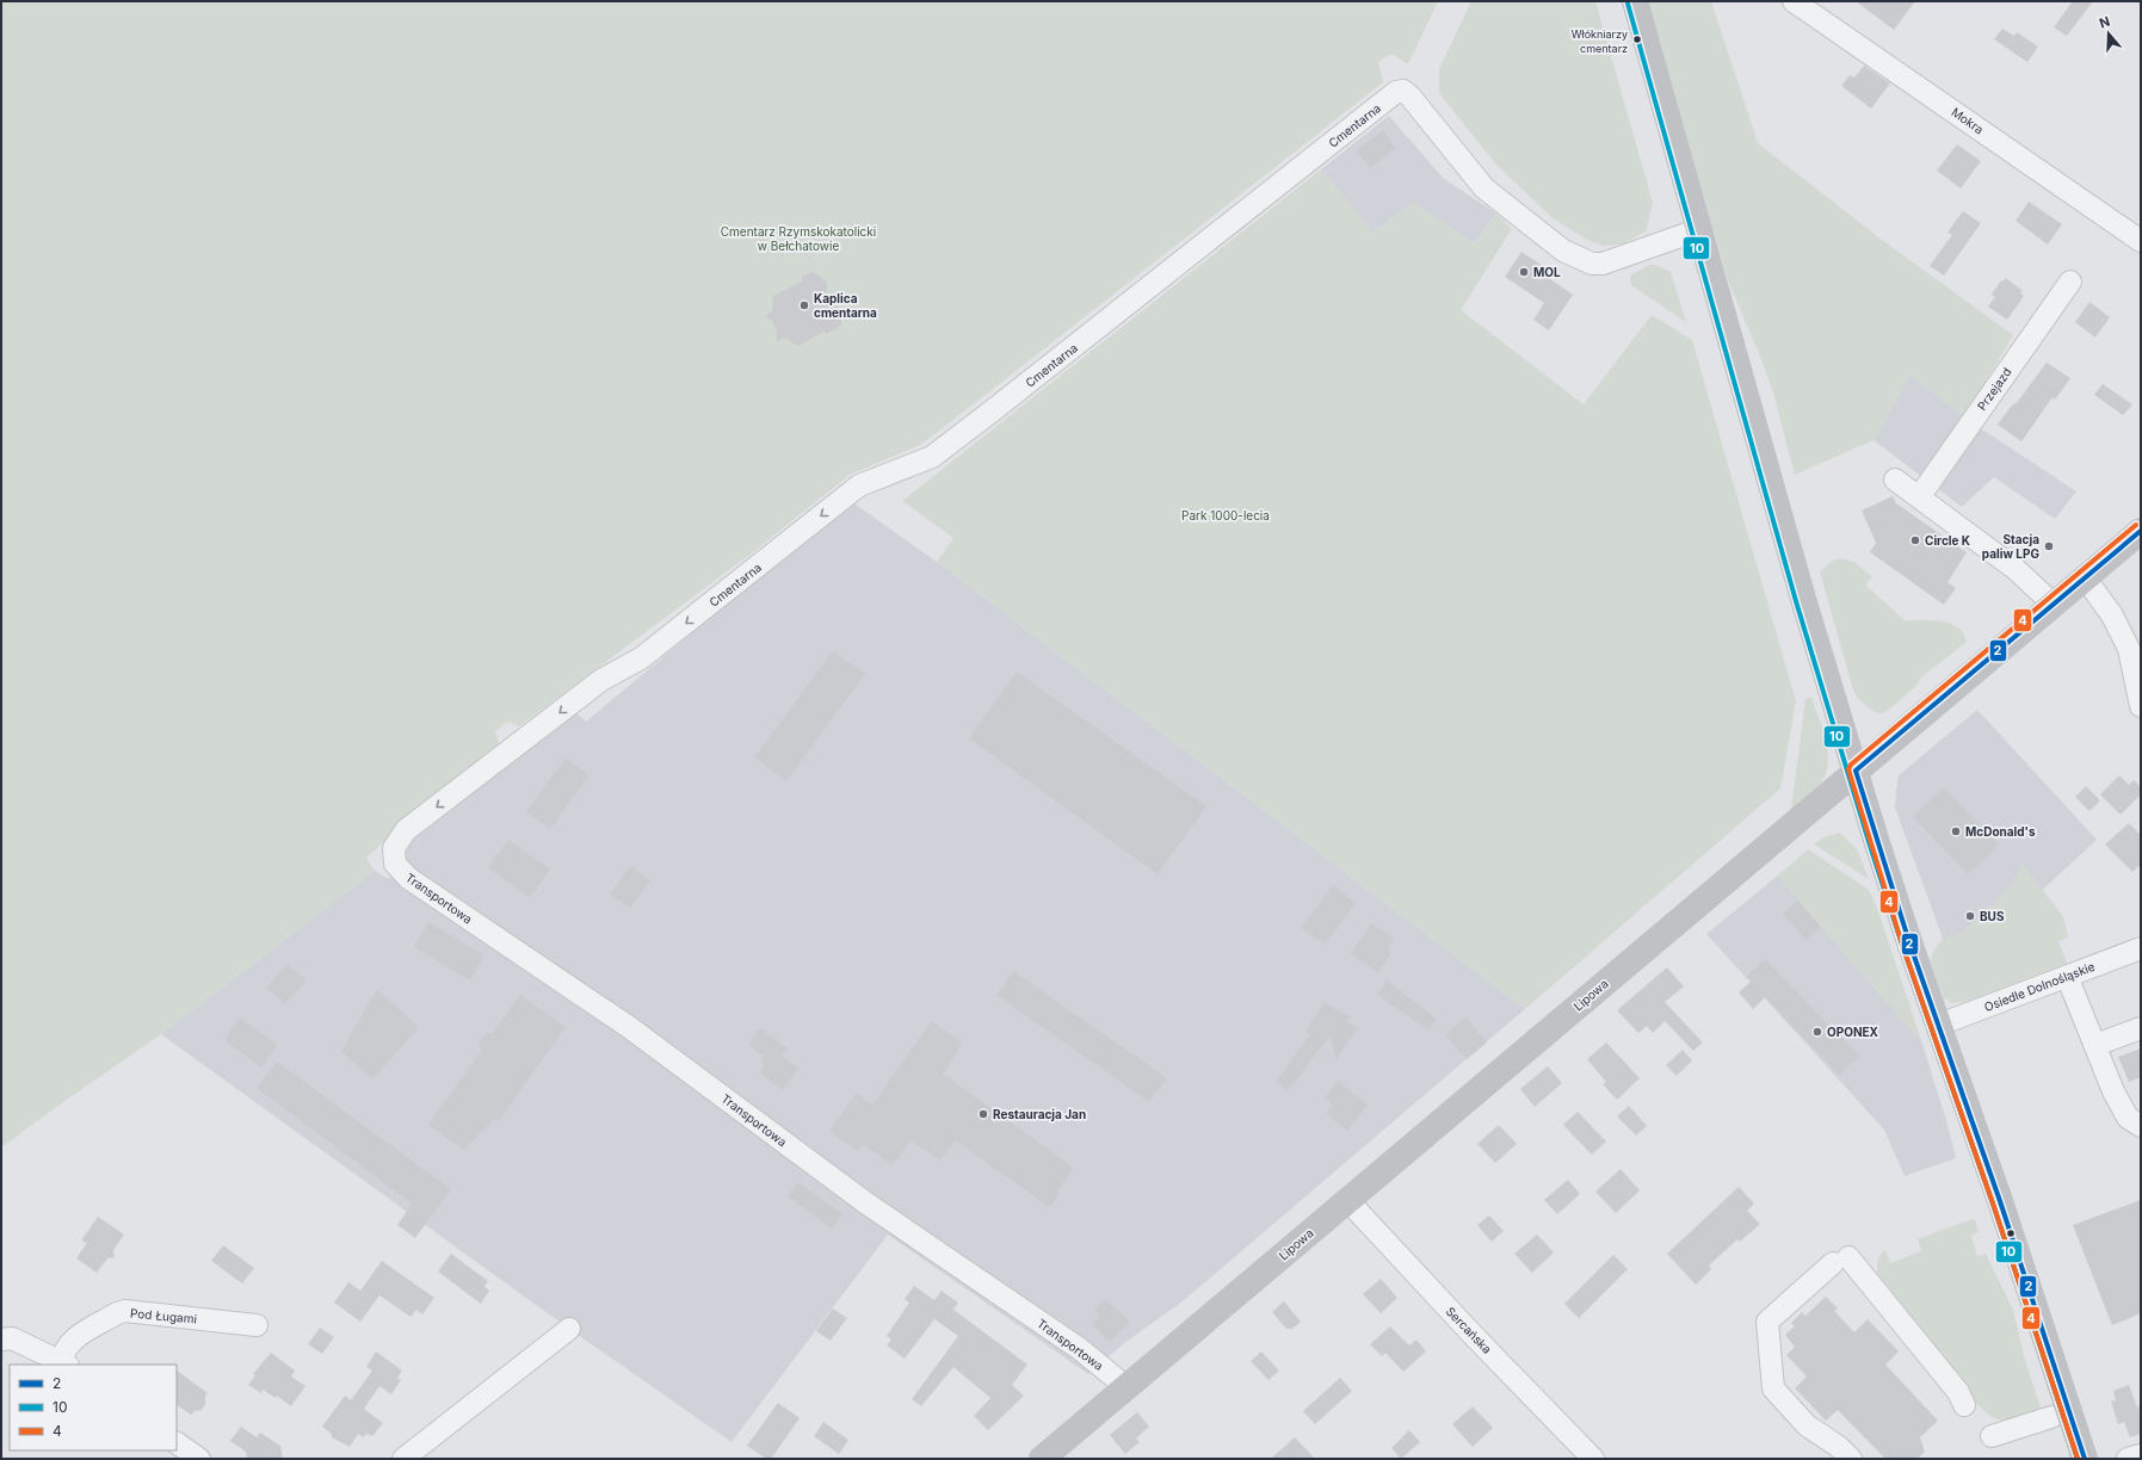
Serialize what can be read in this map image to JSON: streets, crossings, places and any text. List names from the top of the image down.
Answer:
{
  "streets": {
    "main road": ["Lipowa"],
    "street": [
      "Mokra",
      "Cmentarna",
      "Przejazd",
      "Transportowa",
      "Osiedle Dolnośląskie",
      "Pod Ługami",
      "Sercańska"
    ]
  },
  "crossings": [
    ["Cmentarna", "Transportowa"],
    ["Transportowa", "Lipowa"],
    ["Lipowa", "Sercańska"]
  ],
  "one_way": ["Cmentarna"],
  "parks": ["Cmentarz Rzymskokatolicki w Bełchatowie", "Park 1000-lecia"],
  "places": [
    "Włókniarzy cmentarz",
    "MOL",
    "Kaplica cmentarna",
    "Circle K",
    "Stacja paliw LPG",
    "McDonald's",
    "BUS",
    "OPONEX",
    "Restauracja Jan"
  ],
  "lines": ["transit line 10", "transit line 4", "transit line 2"],
  "legend": ["2", "10", "4"],
  "north": "top"
}
